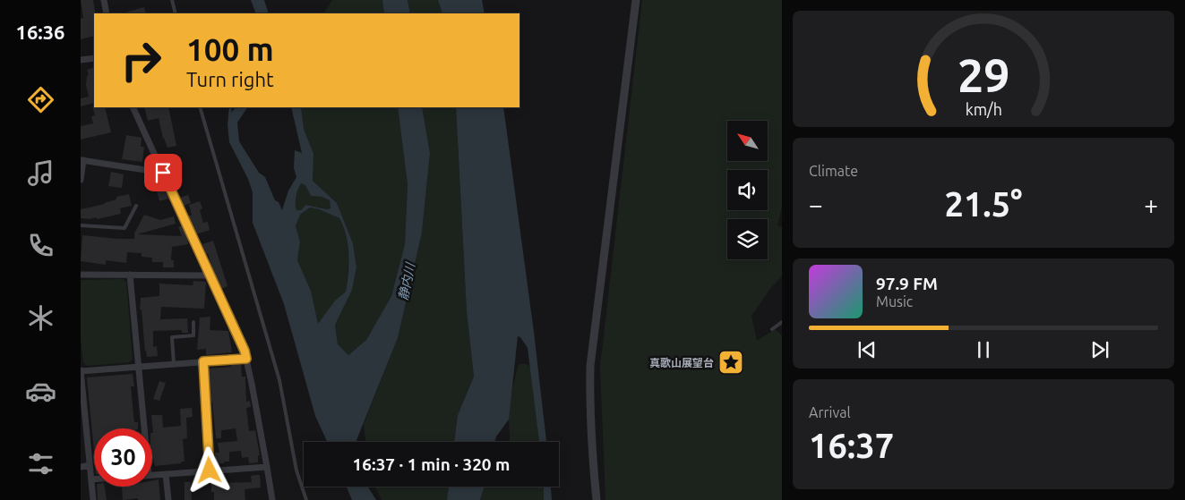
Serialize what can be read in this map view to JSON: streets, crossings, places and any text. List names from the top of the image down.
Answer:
{
  "water": ["静内川"],
  "places": {
    "place": ["真歌山展望台"]
  },
  "north": "top left",
  "page": {
    "tabs": "16:36",
    "turn": ["100 m", "Turn right"],
    "tile": [
      "Climate",
      ["Arrival", "16:37"]
    ],
    "heat": ["−", "21.5°", "+"],
    "song": ["97.9 FM", "Music"],
    "limit": "30",
    "trip": "16:37 · 1 min · 320 m",
    "gauge": ["29", "km/h"]
  }
}
